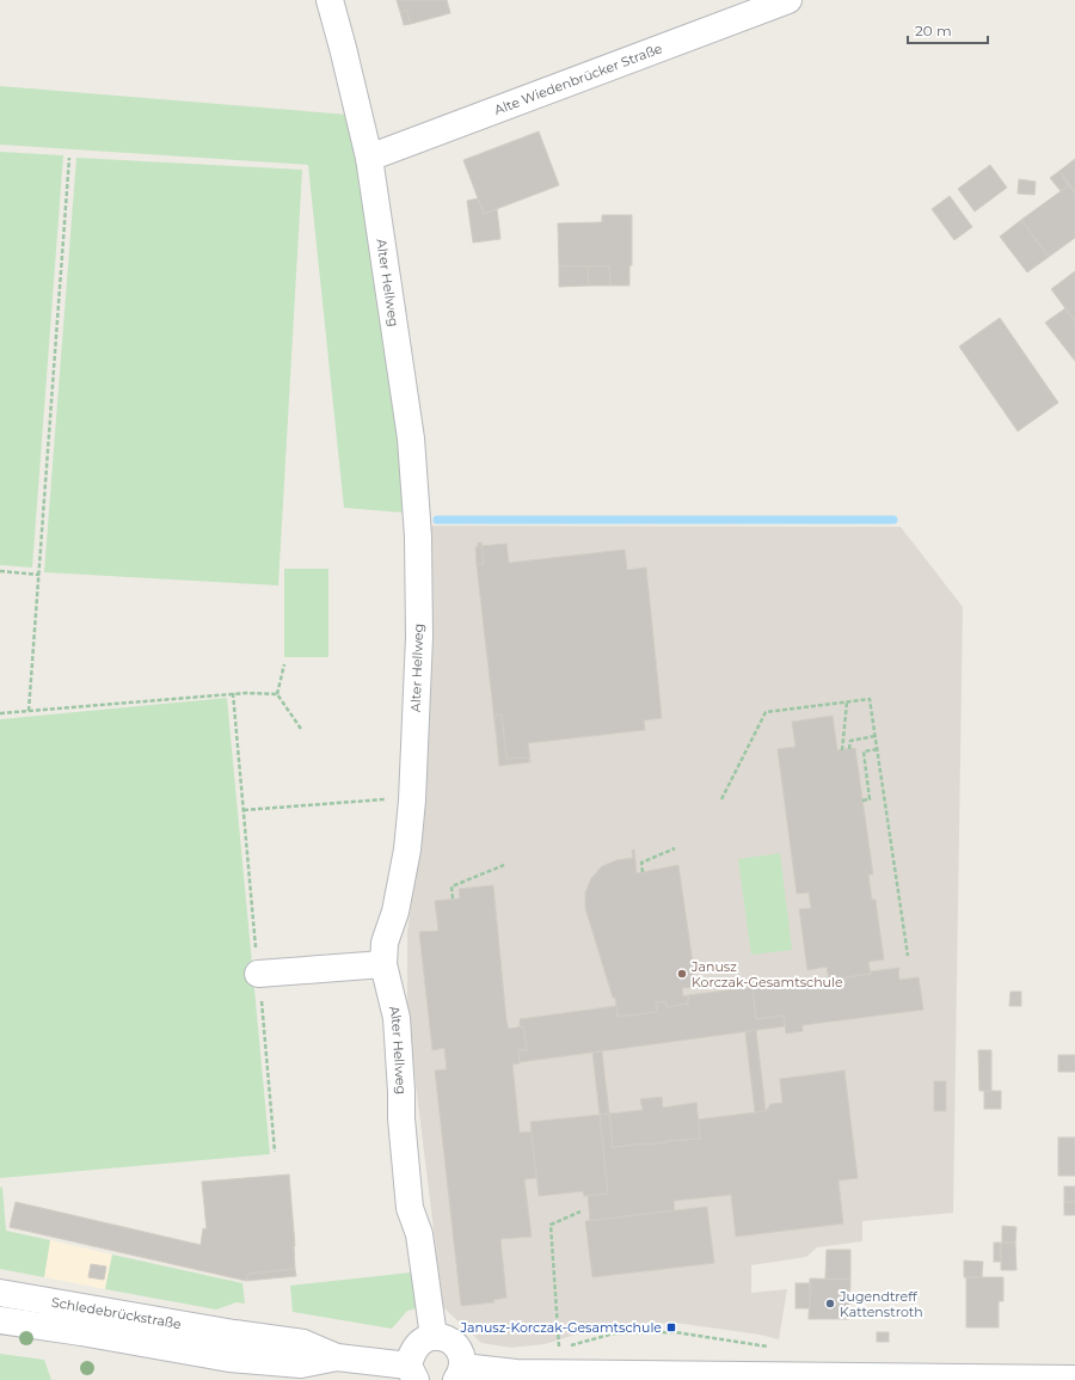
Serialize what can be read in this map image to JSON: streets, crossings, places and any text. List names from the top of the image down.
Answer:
{
  "streets": {
    "street": ["Alte Wiedenbrücker Straße", "Alter Hellweg", "Schledebrückstraße"]
  },
  "crossings": [
    ["Alte Wiedenbrücker Straße", "Alter Hellweg"]
  ],
  "places": {
    "other": ["Janusz Korczak-Gesamtschule", "Jugendtreff Kattenstroth"],
    "transit": ["Janusz-Korczak-Gesamtschule"]
  },
  "scale_bar": "20 m"
}
